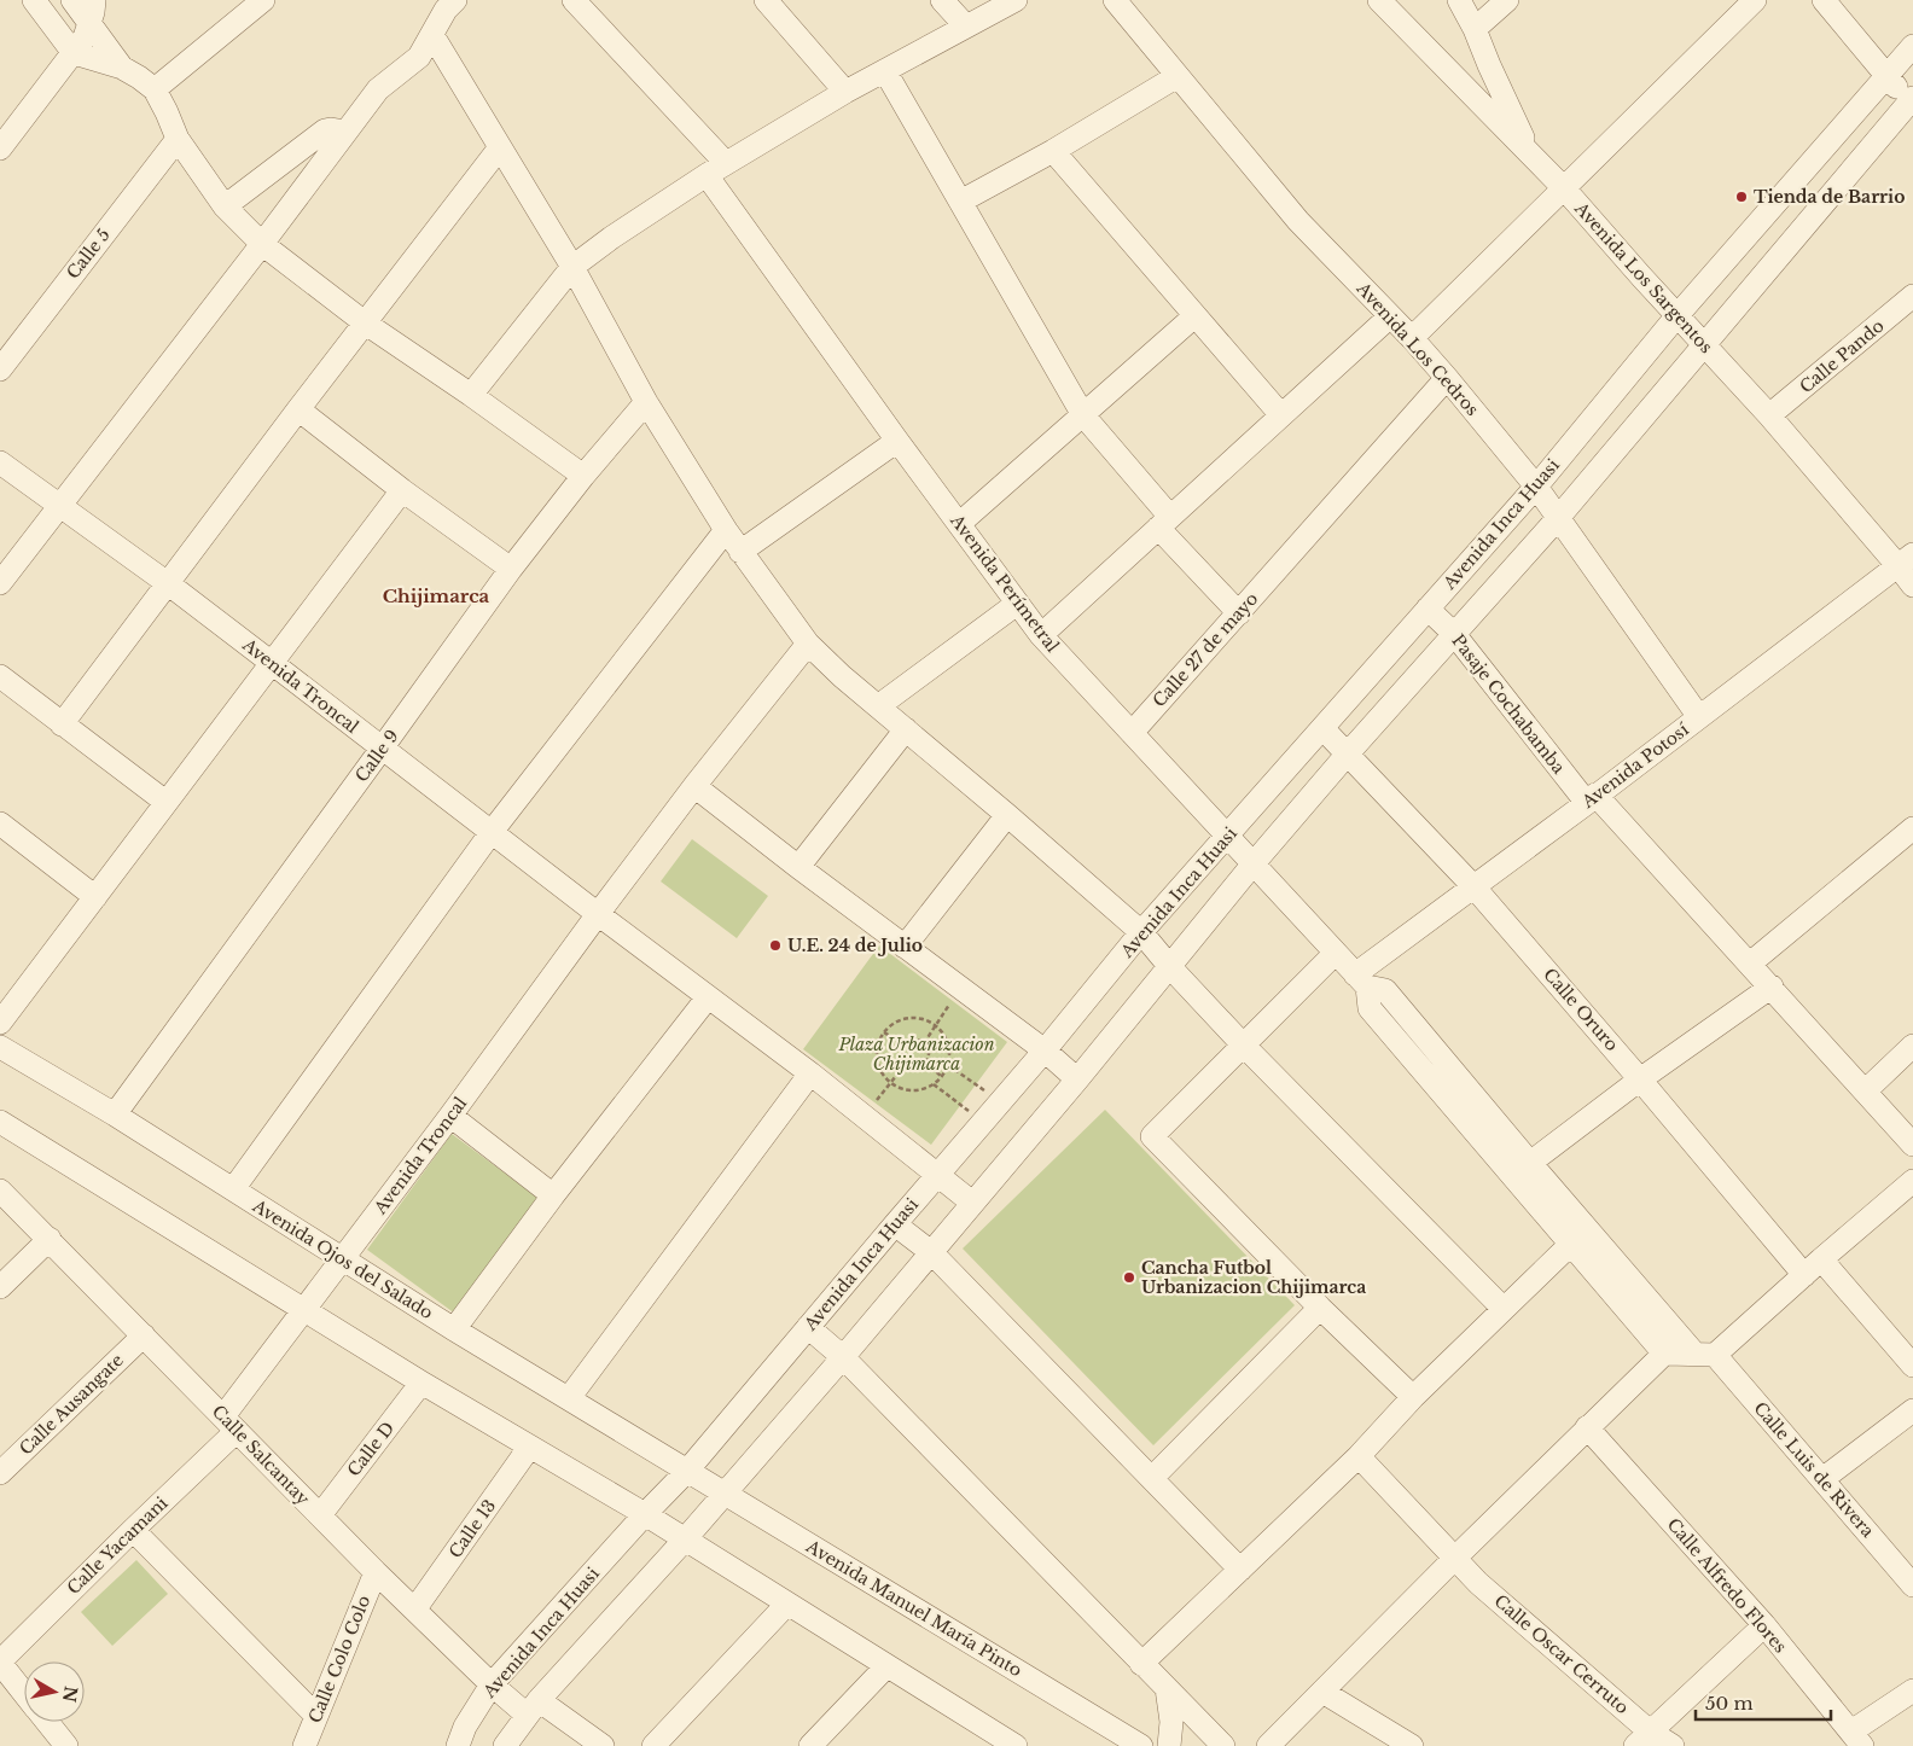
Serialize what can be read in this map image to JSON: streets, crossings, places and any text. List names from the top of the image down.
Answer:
{
  "streets": {
    "street": [
      "Calle 5",
      "Avenida Los Sargentos",
      "Avenida Los Cedros",
      "Calle Pando",
      "Avenida Inca Huasi",
      "Avenida Perímetral",
      "Calle 27 de mayo",
      "Avenida Troncal",
      "Pasaje Cochabamba",
      "Calle 9",
      "Avenida Potosí",
      "Calle Oruro",
      "Avenida Ojos del Salado",
      "Calle Ausangate",
      "Calle D",
      "Calle Salcantay",
      "Calle Luis de Rivera",
      "Calle 13",
      "Calle Yacamani",
      "Calle Alfredo Flores",
      "Avenida Manuel María Pinto",
      "Calle Oscar Cerruto",
      "Calle Colo Colo"
    ]
  },
  "crossings": [
    ["Avenida Los Sargentos", "Calle Pando"],
    ["Avenida Los Sargentos", "Avenida Inca Huasi"],
    ["Avenida Los Sargentos", "Avenida Potosí"],
    ["Avenida Los Cedros", "Avenida Inca Huasi"],
    ["Avenida Los Cedros", "Calle 27 de mayo"],
    ["Avenida Los Cedros", "Avenida Potosí"],
    ["Avenida Inca Huasi", "Avenida Perímetral"],
    ["Avenida Inca Huasi", "Avenida Troncal"],
    ["Avenida Inca Huasi", "Pasaje Cochabamba"],
    ["Avenida Inca Huasi", "Calle Oruro"],
    ["Avenida Inca Huasi", "Avenida Ojos del Salado"],
    ["Avenida Inca Huasi", "Calle Salcantay"],
    ["Avenida Inca Huasi", "Avenida Manuel María Pinto"],
    ["Avenida Perímetral", "Calle 27 de mayo"],
    ["Avenida Perímetral", "Avenida Potosí"],
    ["Avenida Perímetral", "Calle Luis de Rivera"],
    ["Avenida Troncal", "Calle 9"],
    ["Avenida Troncal", "Avenida Ojos del Salado"],
    ["Avenida Troncal", "Calle Yacamani"],
    ["Pasaje Cochabamba", "Avenida Potosí"],
    ["Calle 9", "Avenida Ojos del Salado"],
    ["Avenida Potosí", "Calle Oruro"],
    ["Avenida Potosí", "Calle Luis de Rivera"],
    ["Avenida Ojos del Salado", "Avenida Manuel María Pinto"],
    ["Calle Ausangate", "Calle Salcantay"],
    ["Calle D", "Calle Salcantay"],
    ["Calle Salcantay", "Calle 13"],
    ["Calle Salcantay", "Calle Yacamani"],
    ["Calle Salcantay", "Calle Colo Colo"]
  ],
  "districts": ["Chijimarca"],
  "parks": ["Plaza Urbanizacion Chijimarca"],
  "places": ["Tienda de Barrio", "U.E. 24 de Julio", "Cancha Futbol Urbanizacion Chijimarca"],
  "scale_bar": "50 m",
  "north": "right"
}
